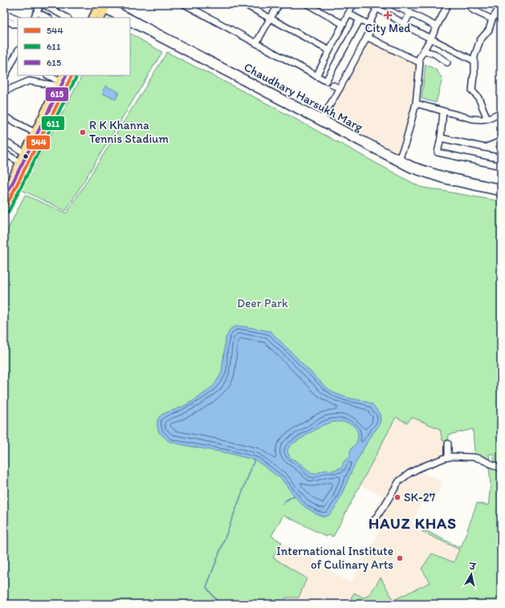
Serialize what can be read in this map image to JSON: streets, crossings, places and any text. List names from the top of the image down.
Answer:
{
  "streets": {
    "street": ["Chaudhary Harsukh Marg"]
  },
  "districts": ["HAUZ KHAS"],
  "parks": ["Deer Park"],
  "places": {
    "health": ["City Med"],
    "other": ["R K Khanna Tennis Stadium", "SK-27", "International Institute of Culinary Arts"]
  },
  "lines": ["transit line 544", "transit line 615", "transit line 611"],
  "legend": ["544", "611", "615"],
  "north": "top"
}
